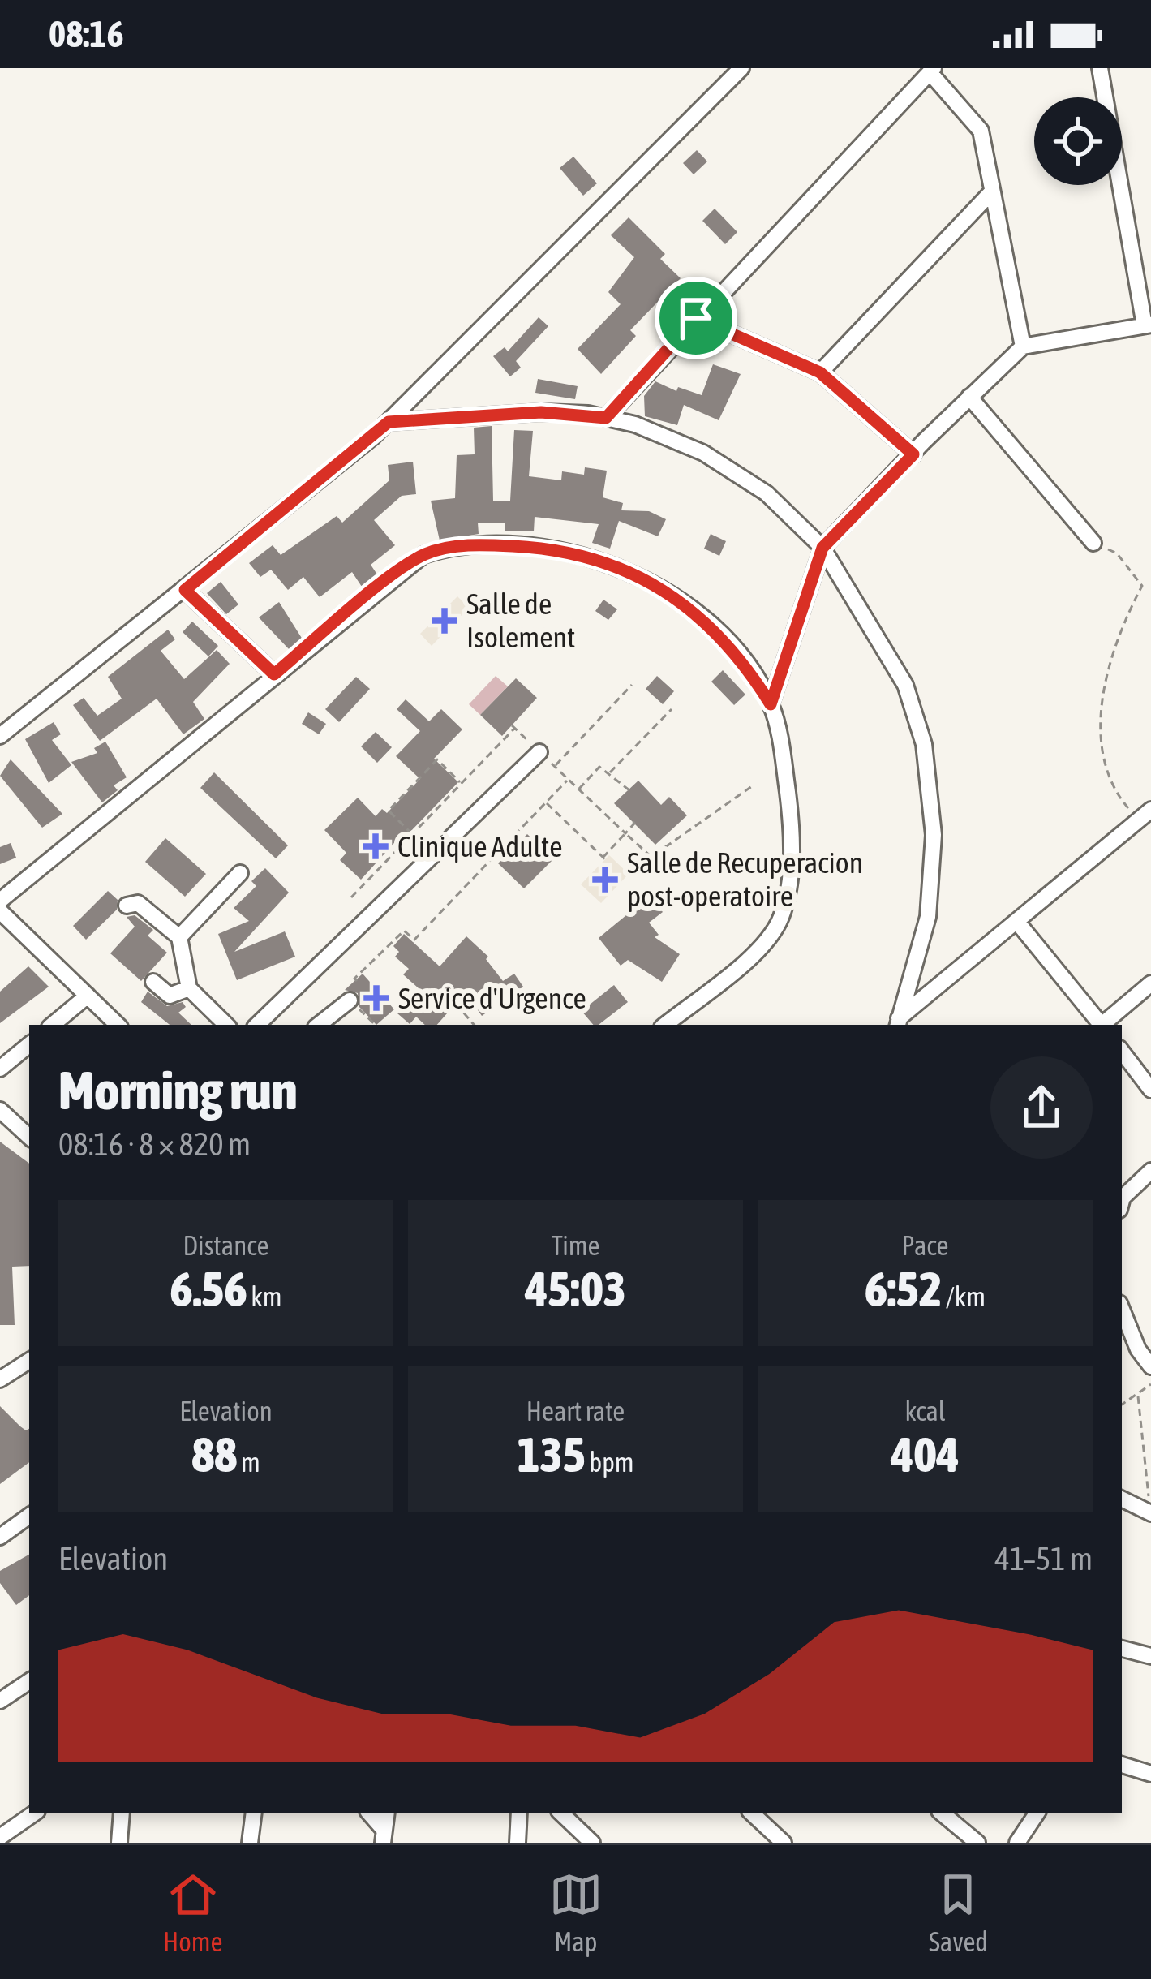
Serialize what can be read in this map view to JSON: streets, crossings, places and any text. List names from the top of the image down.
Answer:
{
  "places": {
    "health": [
      "Salle de Isolement",
      "Clinique Adulte",
      "Salle de Recuperacion post-operatoire",
      "Service d'Urgence"
    ]
  },
  "page": {
    "status": "08:16",
    "heading": ["Morning run", "08:16 · 8 × 820 m"],
    "stats": [
      ["Distance", "6.56 km"],
      ["Time", "45:03"],
      ["Pace", "6:52 /km"],
      ["Elevation", "88 m"],
      ["Heart rate", "135 bpm"],
      ["kcal", "404"]
    ],
    "chart": ["Elevation", "41–51 m"],
    "tabs": ["Home", "Map", "Saved"]
  }
}
